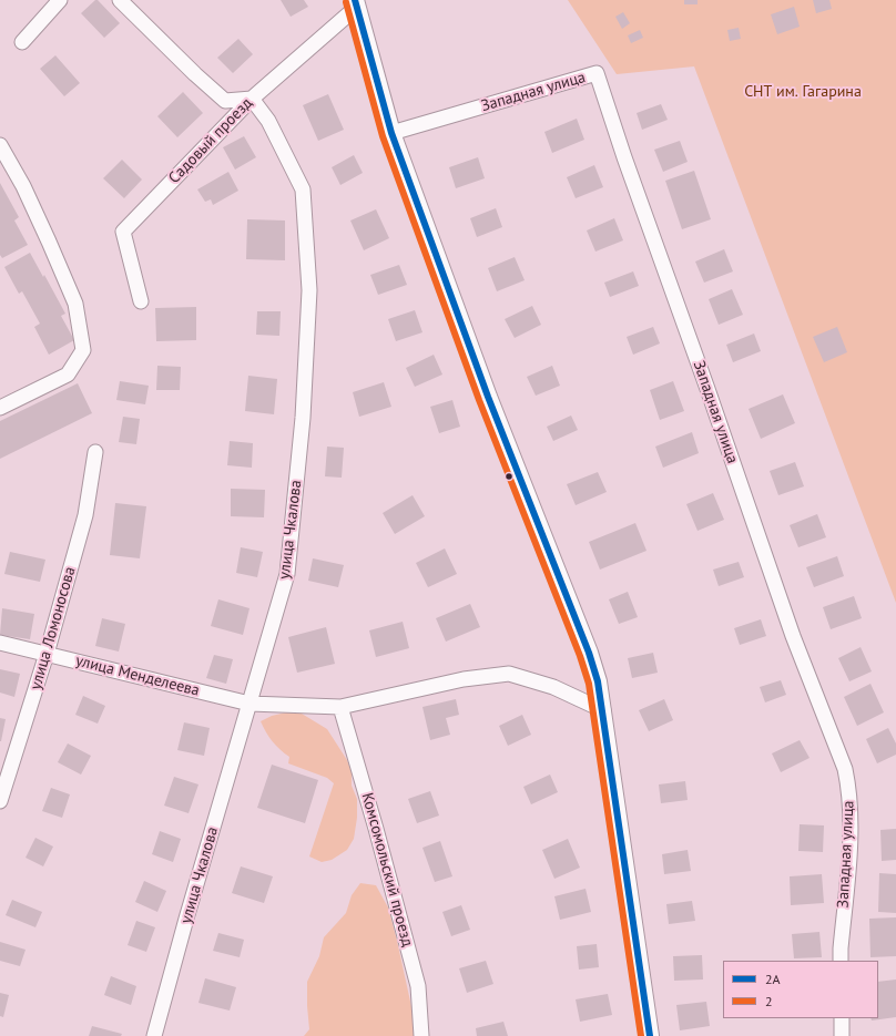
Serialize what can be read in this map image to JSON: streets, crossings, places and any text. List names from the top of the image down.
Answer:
{
  "streets": {
    "street": [
      "Западная улица",
      "Садовый проезд",
      "улица Чкалова",
      "улица Ломоносова",
      "улица Менделеева",
      "Комсомольский проезд"
    ]
  },
  "crossings": [
    ["Садовый проезд", "улица Чкалова"],
    ["улица Чкалова", "улица Менделеева"],
    ["улица Ломоносова", "улица Менделеева"],
    ["улица Менделеева", "Комсомольский проезд"]
  ],
  "parks": ["СНТ им. Гагарина"],
  "lines": ["transit line 2А", "transit line 2"],
  "legend": ["2А", "2"]
}
